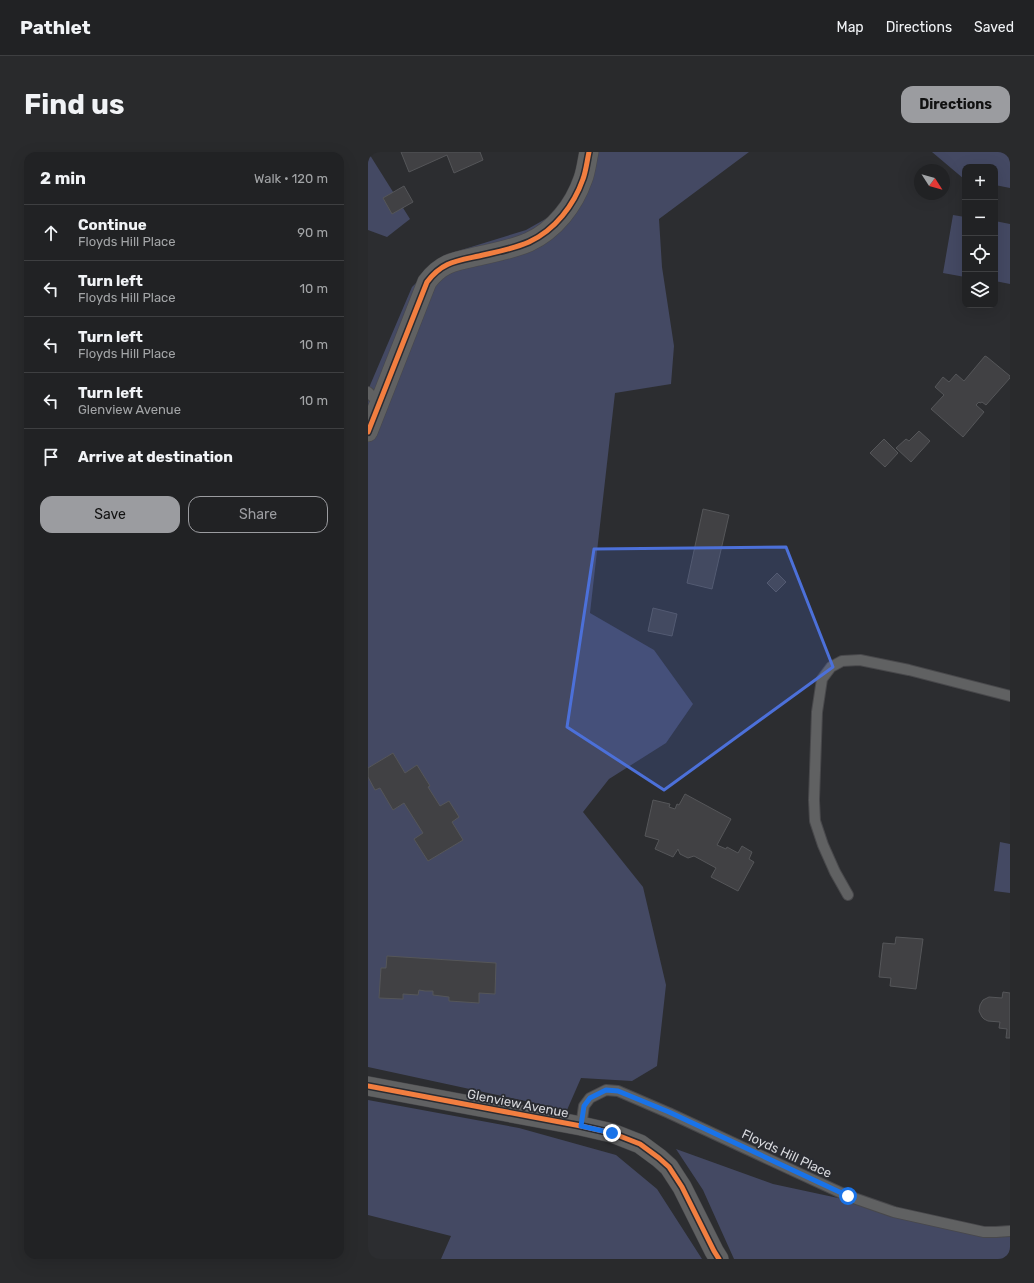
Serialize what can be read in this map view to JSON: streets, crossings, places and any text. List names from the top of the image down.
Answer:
{
  "streets": {
    "street": ["Glenview Avenue"],
    "lane": ["Floyds Hill Place"]
  },
  "crossings": [
    ["Glenview Avenue", "Floyds Hill Place"]
  ],
  "north": "bottom right",
  "page": {
    "header": "Pathlet",
    "nav": ["Map", "Directions", "Saved"],
    "buttons": [
      "Directions",
      ["Save", "Share"]
    ],
    "title": "Find us",
    "heading": ["2 min", "Walk · 120 m"],
    "map_buttons": ["+", "−"],
    "list": [
      ["Continue", "Floyds Hill Place", "90 m"],
      ["Turn left", "Floyds Hill Place", "10 m"],
      ["Turn left", "Floyds Hill Place", "10 m"],
      ["Turn left", "Glenview Avenue", "10 m"],
      "Arrive at destination"
    ]
  }
}
